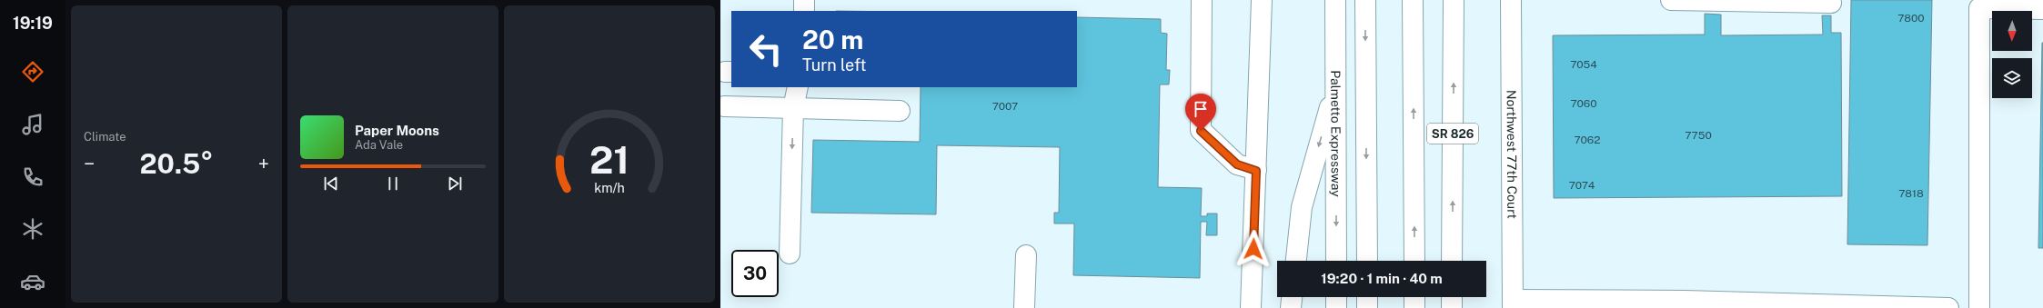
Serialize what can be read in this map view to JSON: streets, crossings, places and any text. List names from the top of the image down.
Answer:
{
  "streets": {
    "main road": ["Palmetto Expressway", "SR 826", "Northwest 77th Court"]
  },
  "house_numbers": [
    "7800",
    "7054",
    "7060",
    "7007",
    "7750",
    "7062",
    "7074",
    "7818"
  ],
  "north": "bottom",
  "page": {
    "tabs": "19:19",
    "tile": "Climate",
    "turn": ["20 m", "Turn left"],
    "song": ["Paper Moons", "Ada Vale"],
    "heat": ["−", "20.5°", "+"],
    "limit": "30",
    "trip": "19:20 · 1 min · 40 m",
    "gauge": ["21", "km/h"]
  }
}
